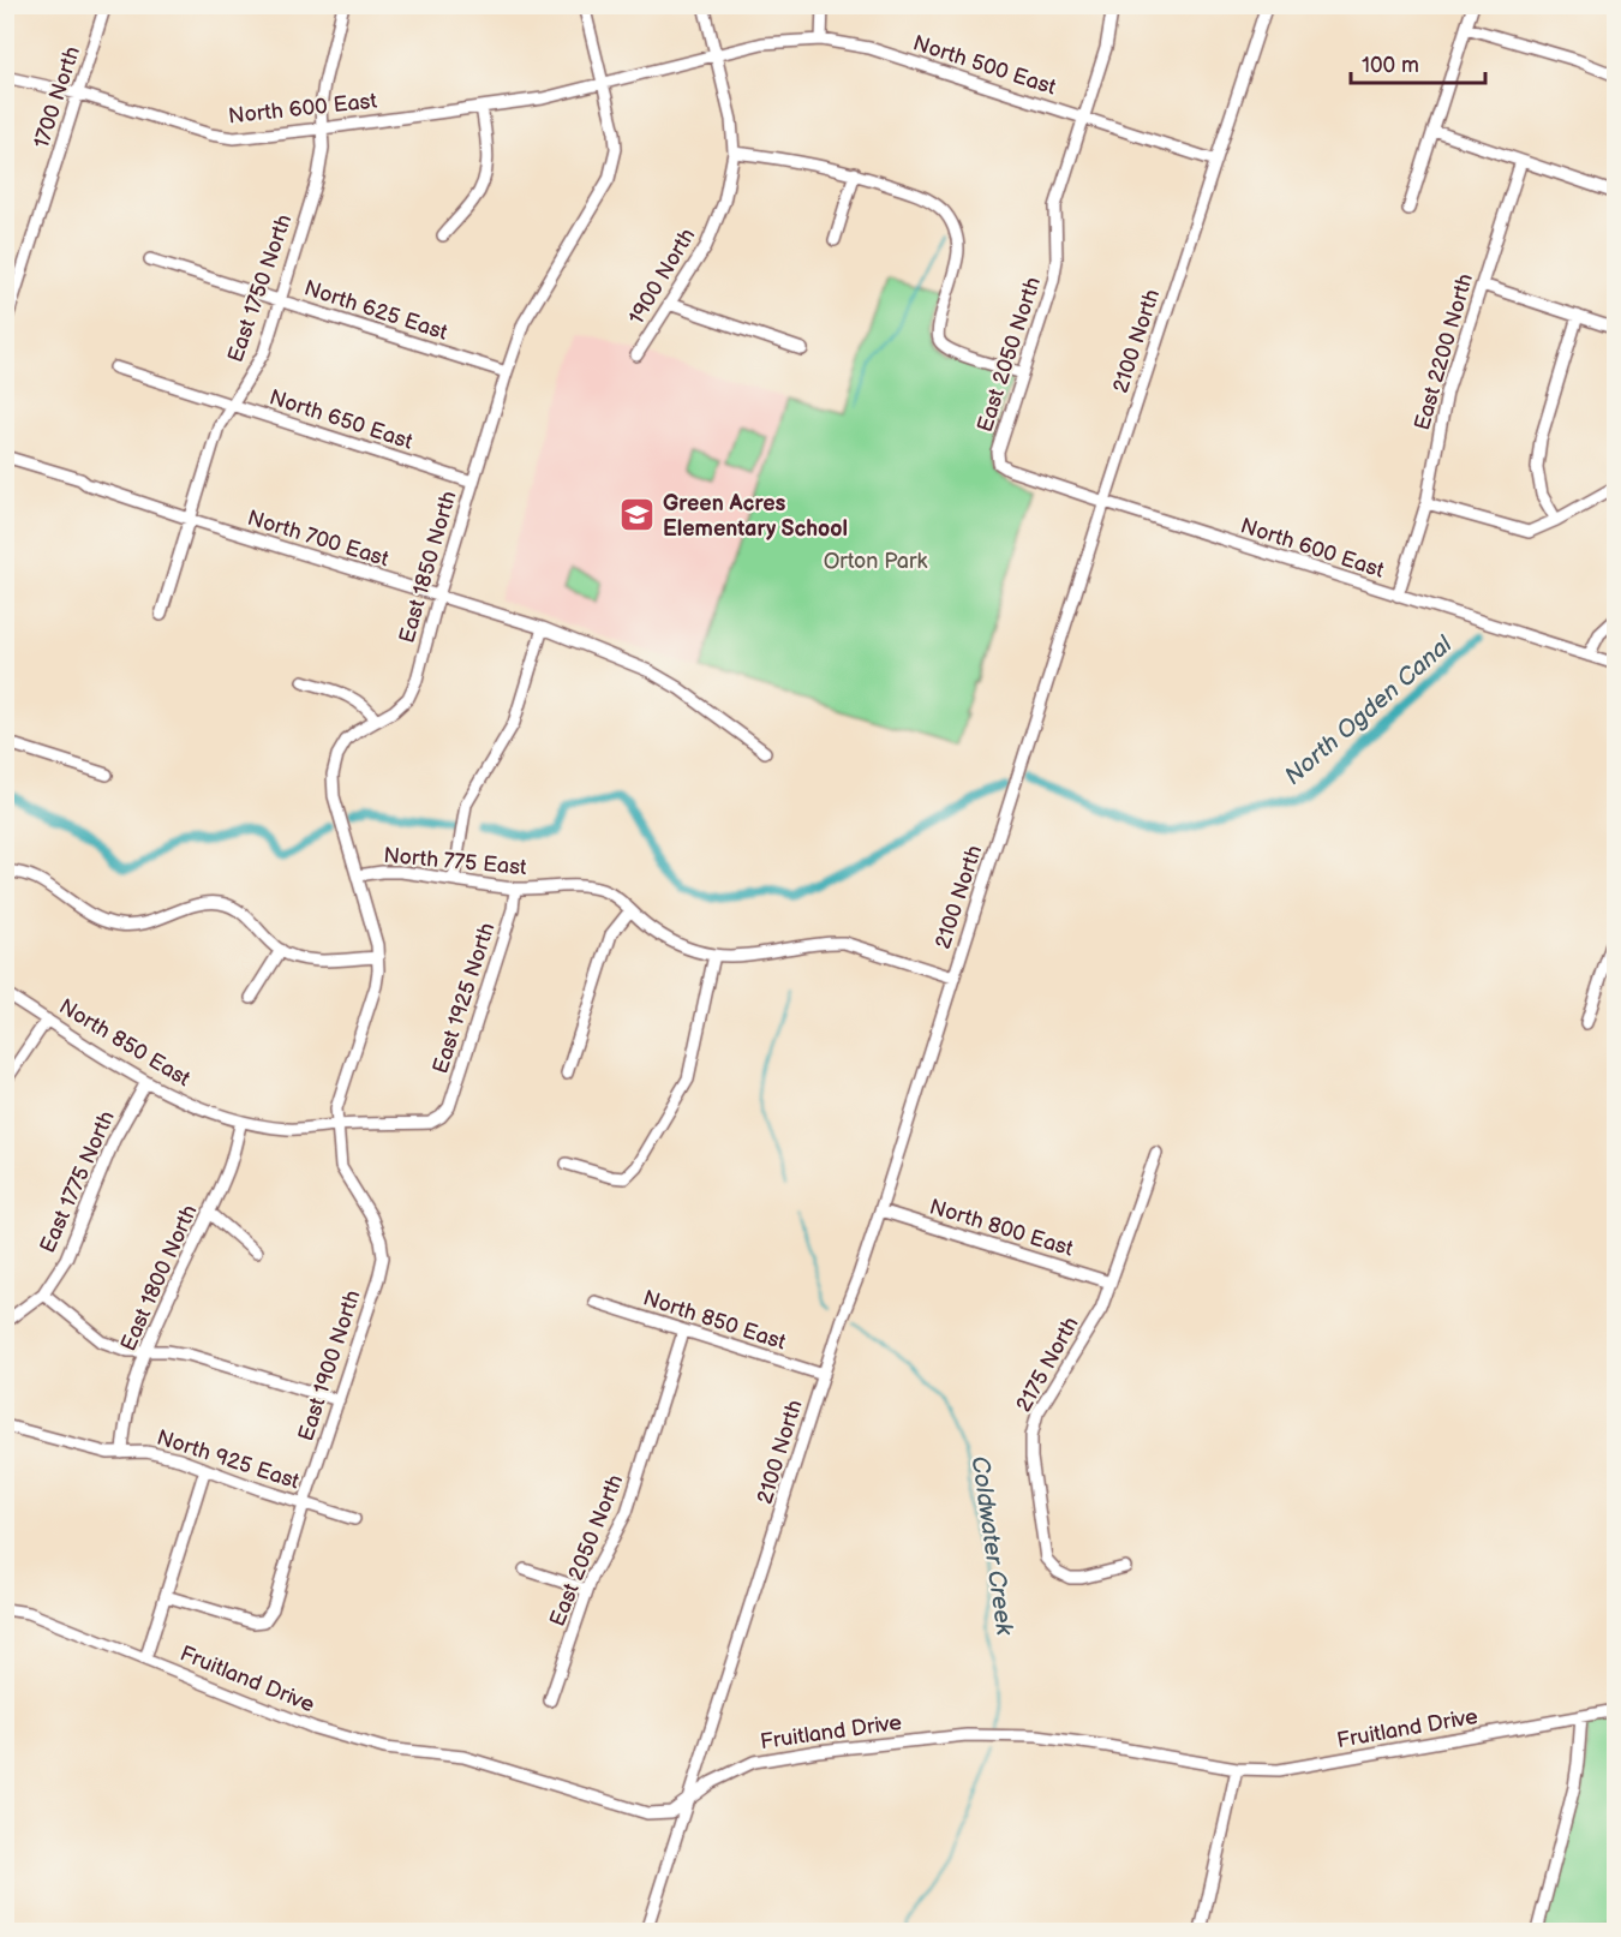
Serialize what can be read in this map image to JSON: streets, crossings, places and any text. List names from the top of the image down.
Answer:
{
  "streets": {
    "street": [
      "North 500 East",
      "1700 North",
      "North 600 East",
      "1900 North",
      "East 1750 North",
      "North 625 East",
      "2100 North",
      "East 2200 North",
      "East 2050 North",
      "North 650 East",
      "North 700 East",
      "East 1850 North",
      "North 775 East",
      "East 1925 North",
      "North 850 East",
      "East 1775 North",
      "North 800 East",
      "East 1800 North",
      "2175 North",
      "East 1900 North",
      "North 925 East",
      "Fruitland Drive"
    ]
  },
  "crossings": [
    ["North 500 East", "North 600 East"],
    ["North 500 East", "1900 North"],
    ["North 500 East", "2100 North"],
    ["North 500 East", "East 2050 North"],
    ["North 500 East", "East 1850 North"],
    ["1700 North", "North 600 East"],
    ["North 600 East", "East 1750 North"],
    ["North 600 East", "2100 North"],
    ["North 600 East", "East 2200 North"],
    ["North 600 East", "East 2050 North"],
    ["East 1750 North", "North 625 East"],
    ["East 1750 North", "North 650 East"],
    ["East 1750 North", "North 700 East"],
    ["North 625 East", "East 1850 North"],
    ["2100 North", "North 775 East"],
    ["2100 North", "North 850 East"],
    ["2100 North", "North 800 East"],
    ["2100 North", "Fruitland Drive"],
    ["East 2050 North", "North 850 East"],
    ["North 650 East", "East 1850 North"],
    ["North 700 East", "East 1850 North"],
    ["East 1850 North", "North 775 East"],
    ["East 1850 North", "North 850 East"],
    ["East 1850 North", "East 1900 North"],
    ["North 775 East", "East 1925 North"],
    ["East 1925 North", "North 850 East"],
    ["North 850 East", "East 1775 North"],
    ["North 850 East", "East 1800 North"],
    ["North 850 East", "East 1900 North"],
    ["North 800 East", "2175 North"],
    ["East 1800 North", "North 925 East"],
    ["East 1900 North", "North 925 East"]
  ],
  "water": ["North Ogden Canal", "Coldwater Creek"],
  "parks": ["Orton Park"],
  "places": {
    "school or university": ["Green Acres Elementary School"]
  },
  "scale_bar": "100 m"
}
